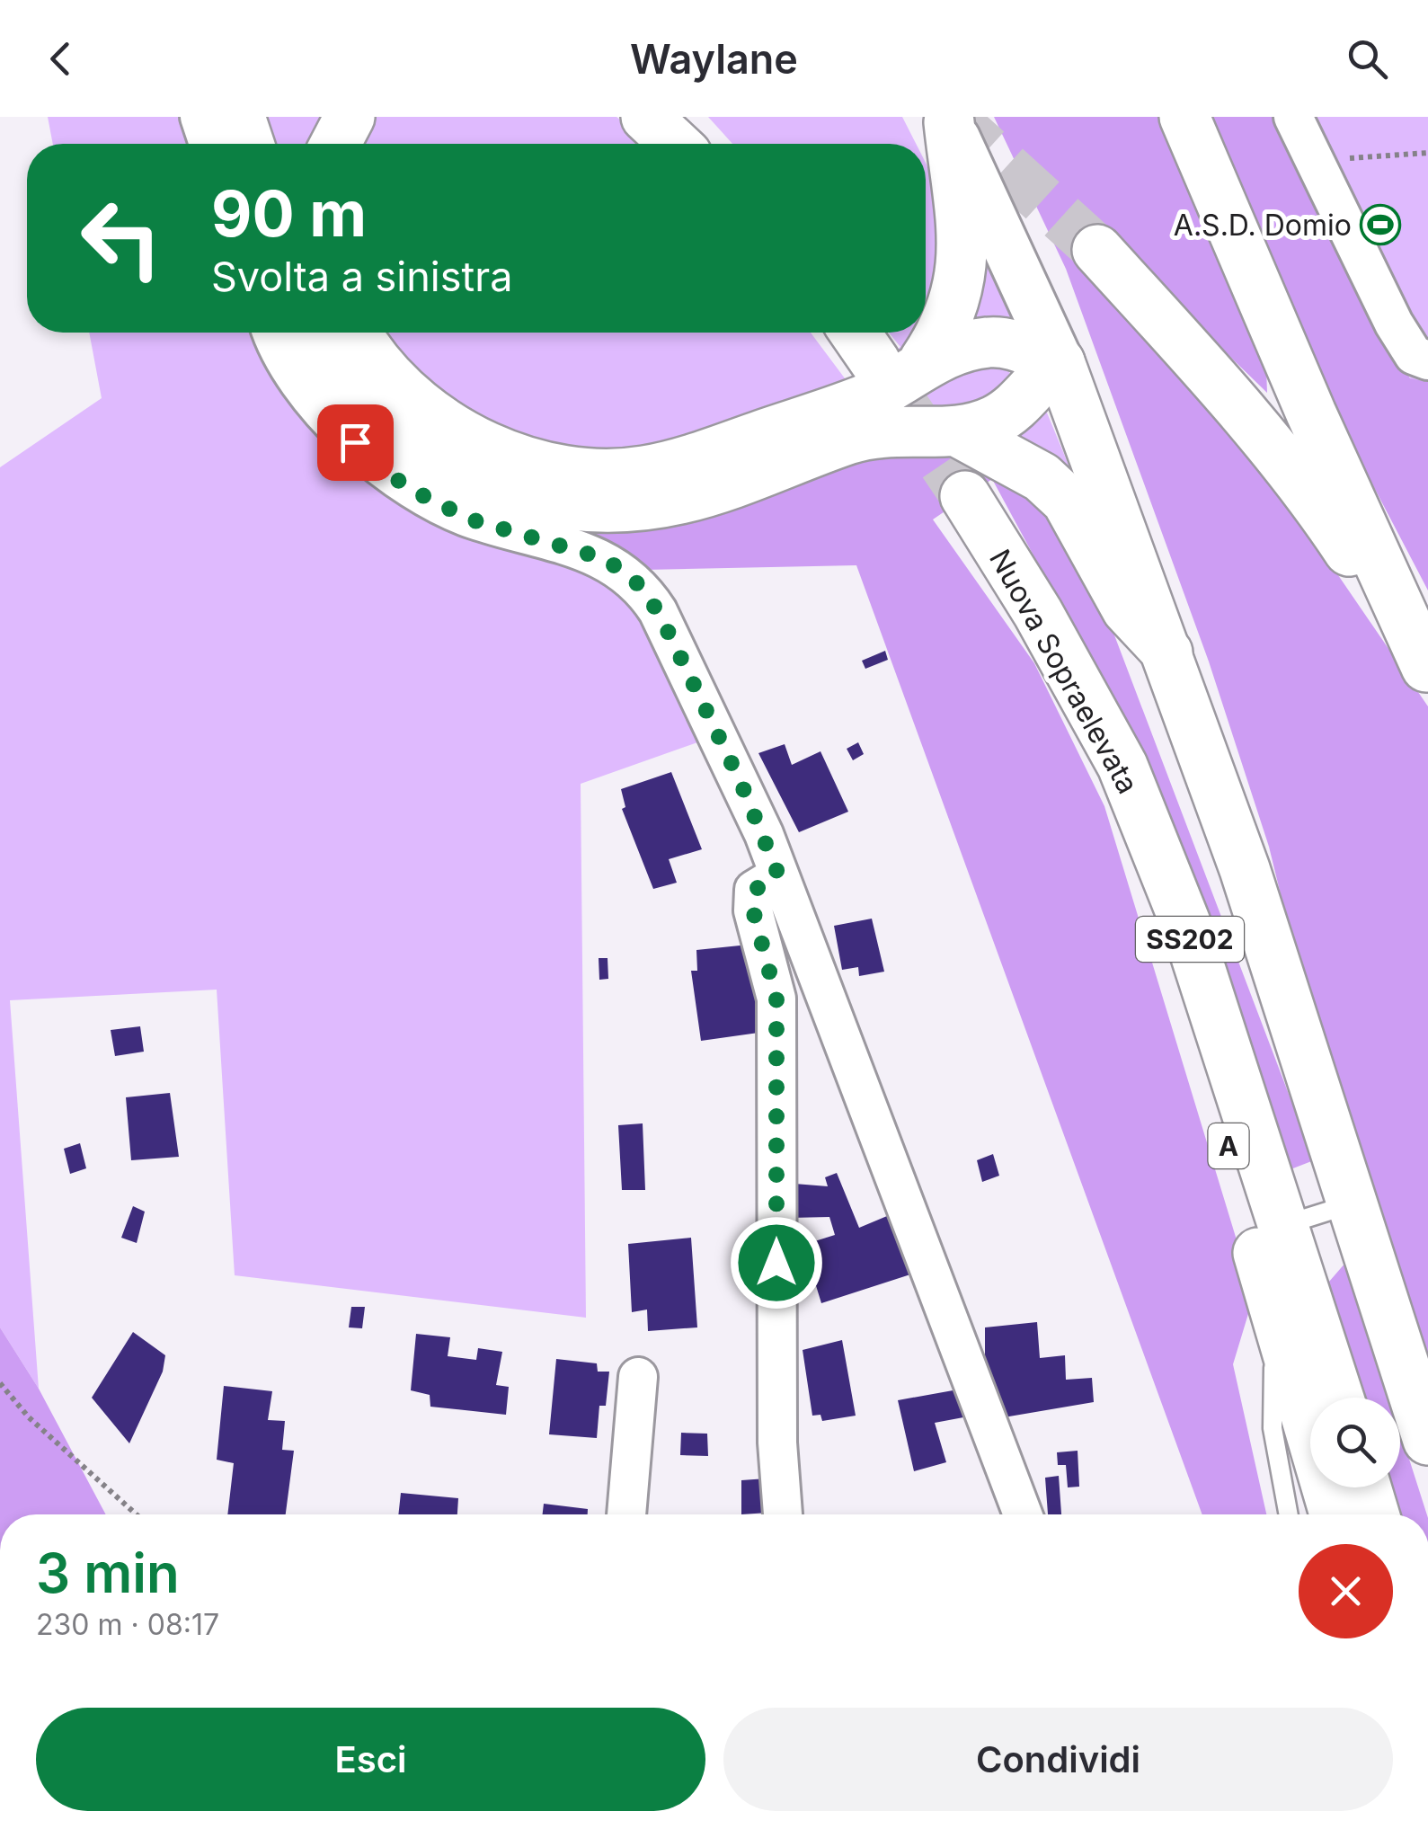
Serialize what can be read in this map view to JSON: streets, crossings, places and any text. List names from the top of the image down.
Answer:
{
  "streets": {
    "main road": ["Nuova Sopraelevata", "SS202", "A"]
  },
  "crossings": [
    ["Nuova Sopraelevata", "A"]
  ],
  "places": {
    "sports": ["A.S.D. Domio"]
  },
  "page": {
    "header": "Waylane",
    "turn": ["90 m", "Svolta a sinistra"],
    "heading": ["3 min", "230 m · 08:17"],
    "buttons": ["Esci", "Condividi"]
  }
}
